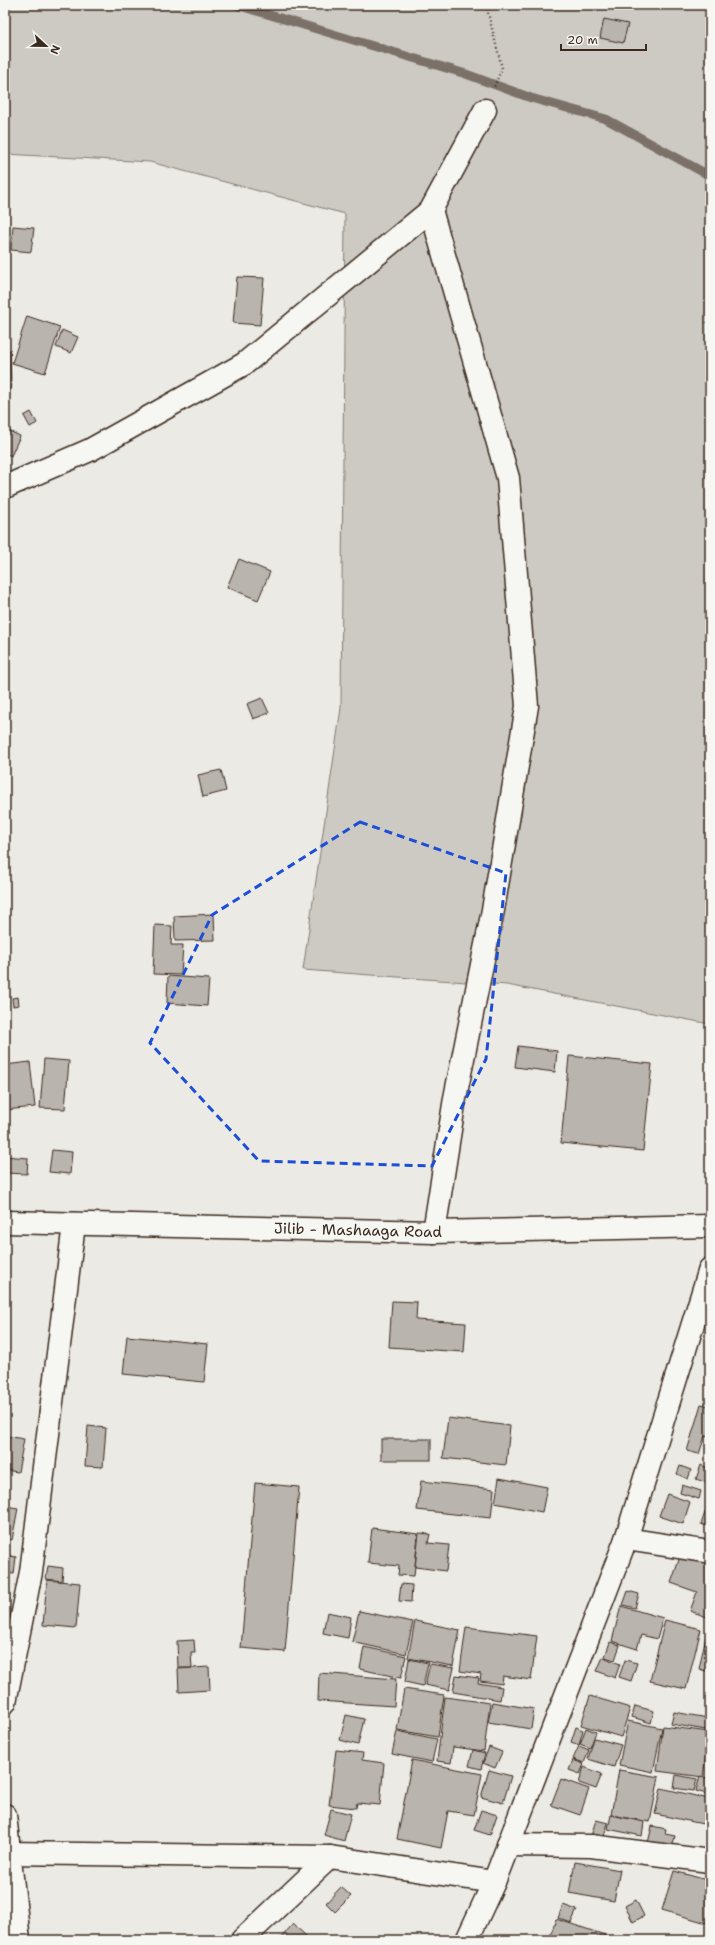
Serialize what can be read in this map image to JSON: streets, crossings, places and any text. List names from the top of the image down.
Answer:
{
  "streets": {
    "street": ["Jilib - Mashaaga Road"]
  },
  "scale_bar": "20 m",
  "north": "right"
}
